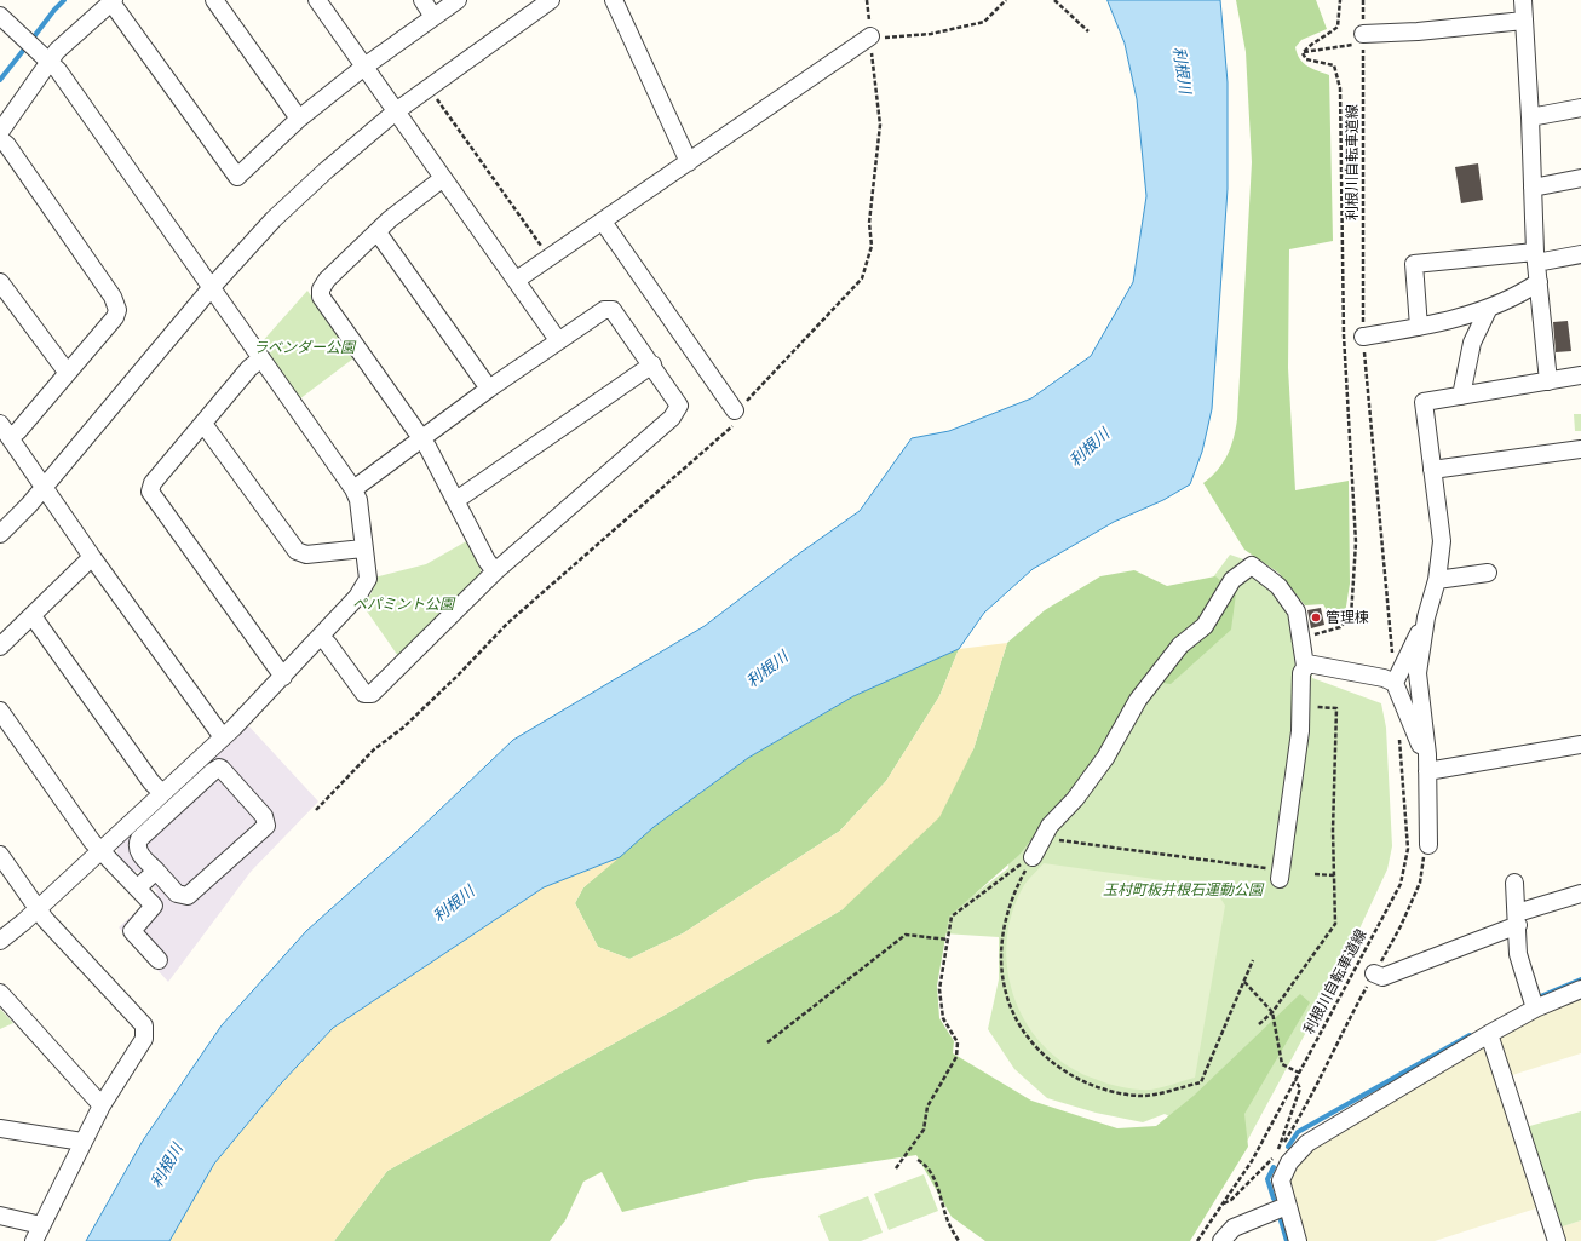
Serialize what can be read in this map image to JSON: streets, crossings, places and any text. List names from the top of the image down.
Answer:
{
  "streets": {
    "path": ["利根川自転車道線"]
  },
  "water": ["利根川"],
  "parks": ["ラベンダー公園", "ペパミント公園", "玉村町板井根石運動公園"],
  "places": ["管理棟"]
}
